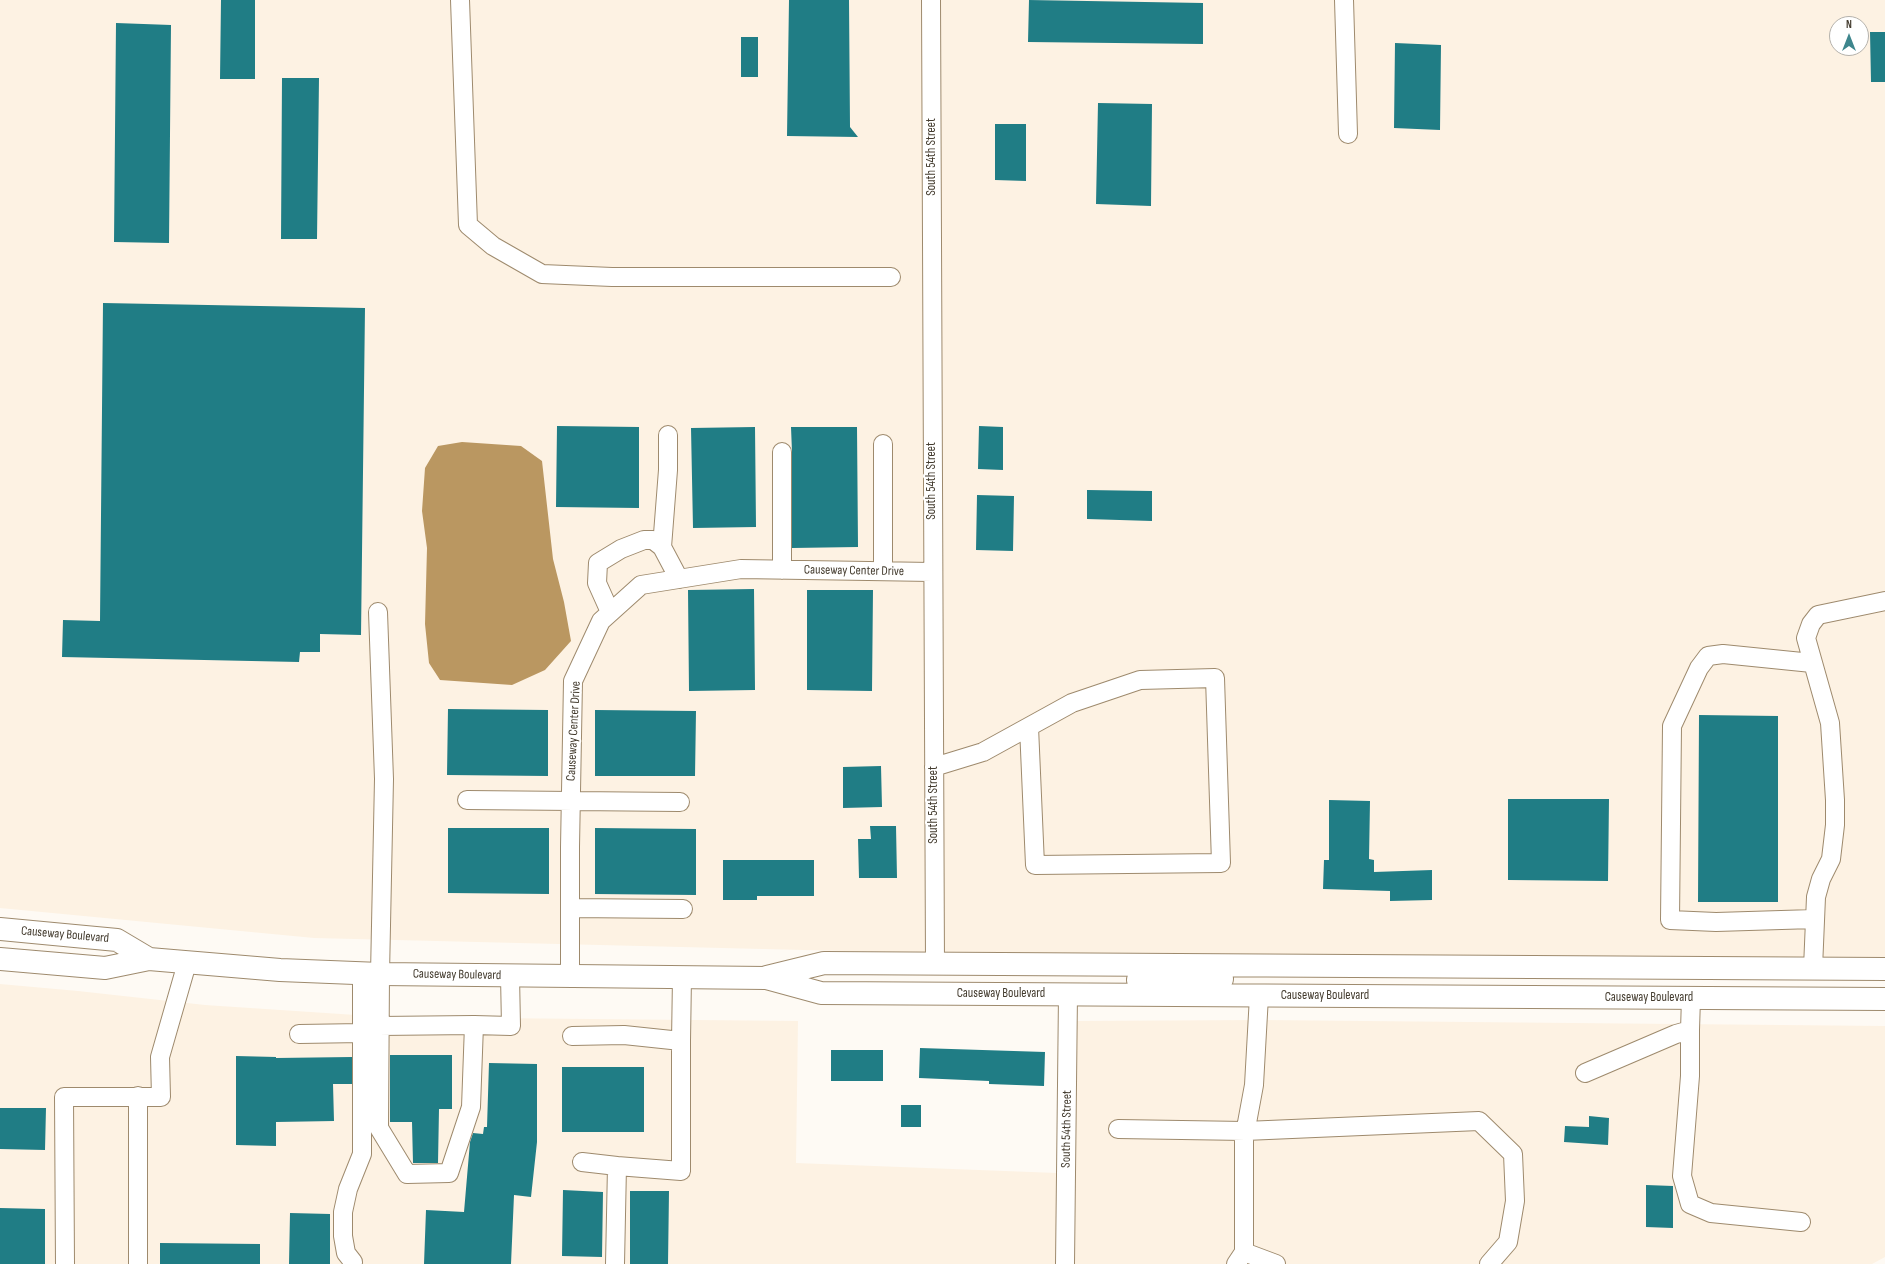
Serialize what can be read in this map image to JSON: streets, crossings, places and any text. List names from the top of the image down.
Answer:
{
  "streets": {
    "main road": ["Causeway Boulevard"],
    "street": ["South 54th Street", "Causeway Center Drive"]
  },
  "crossings": [
    ["South 54th Street", "Causeway Center Drive"],
    ["South 54th Street", "Causeway Boulevard"],
    ["Causeway Center Drive", "Causeway Boulevard"]
  ],
  "north": "top"
}
